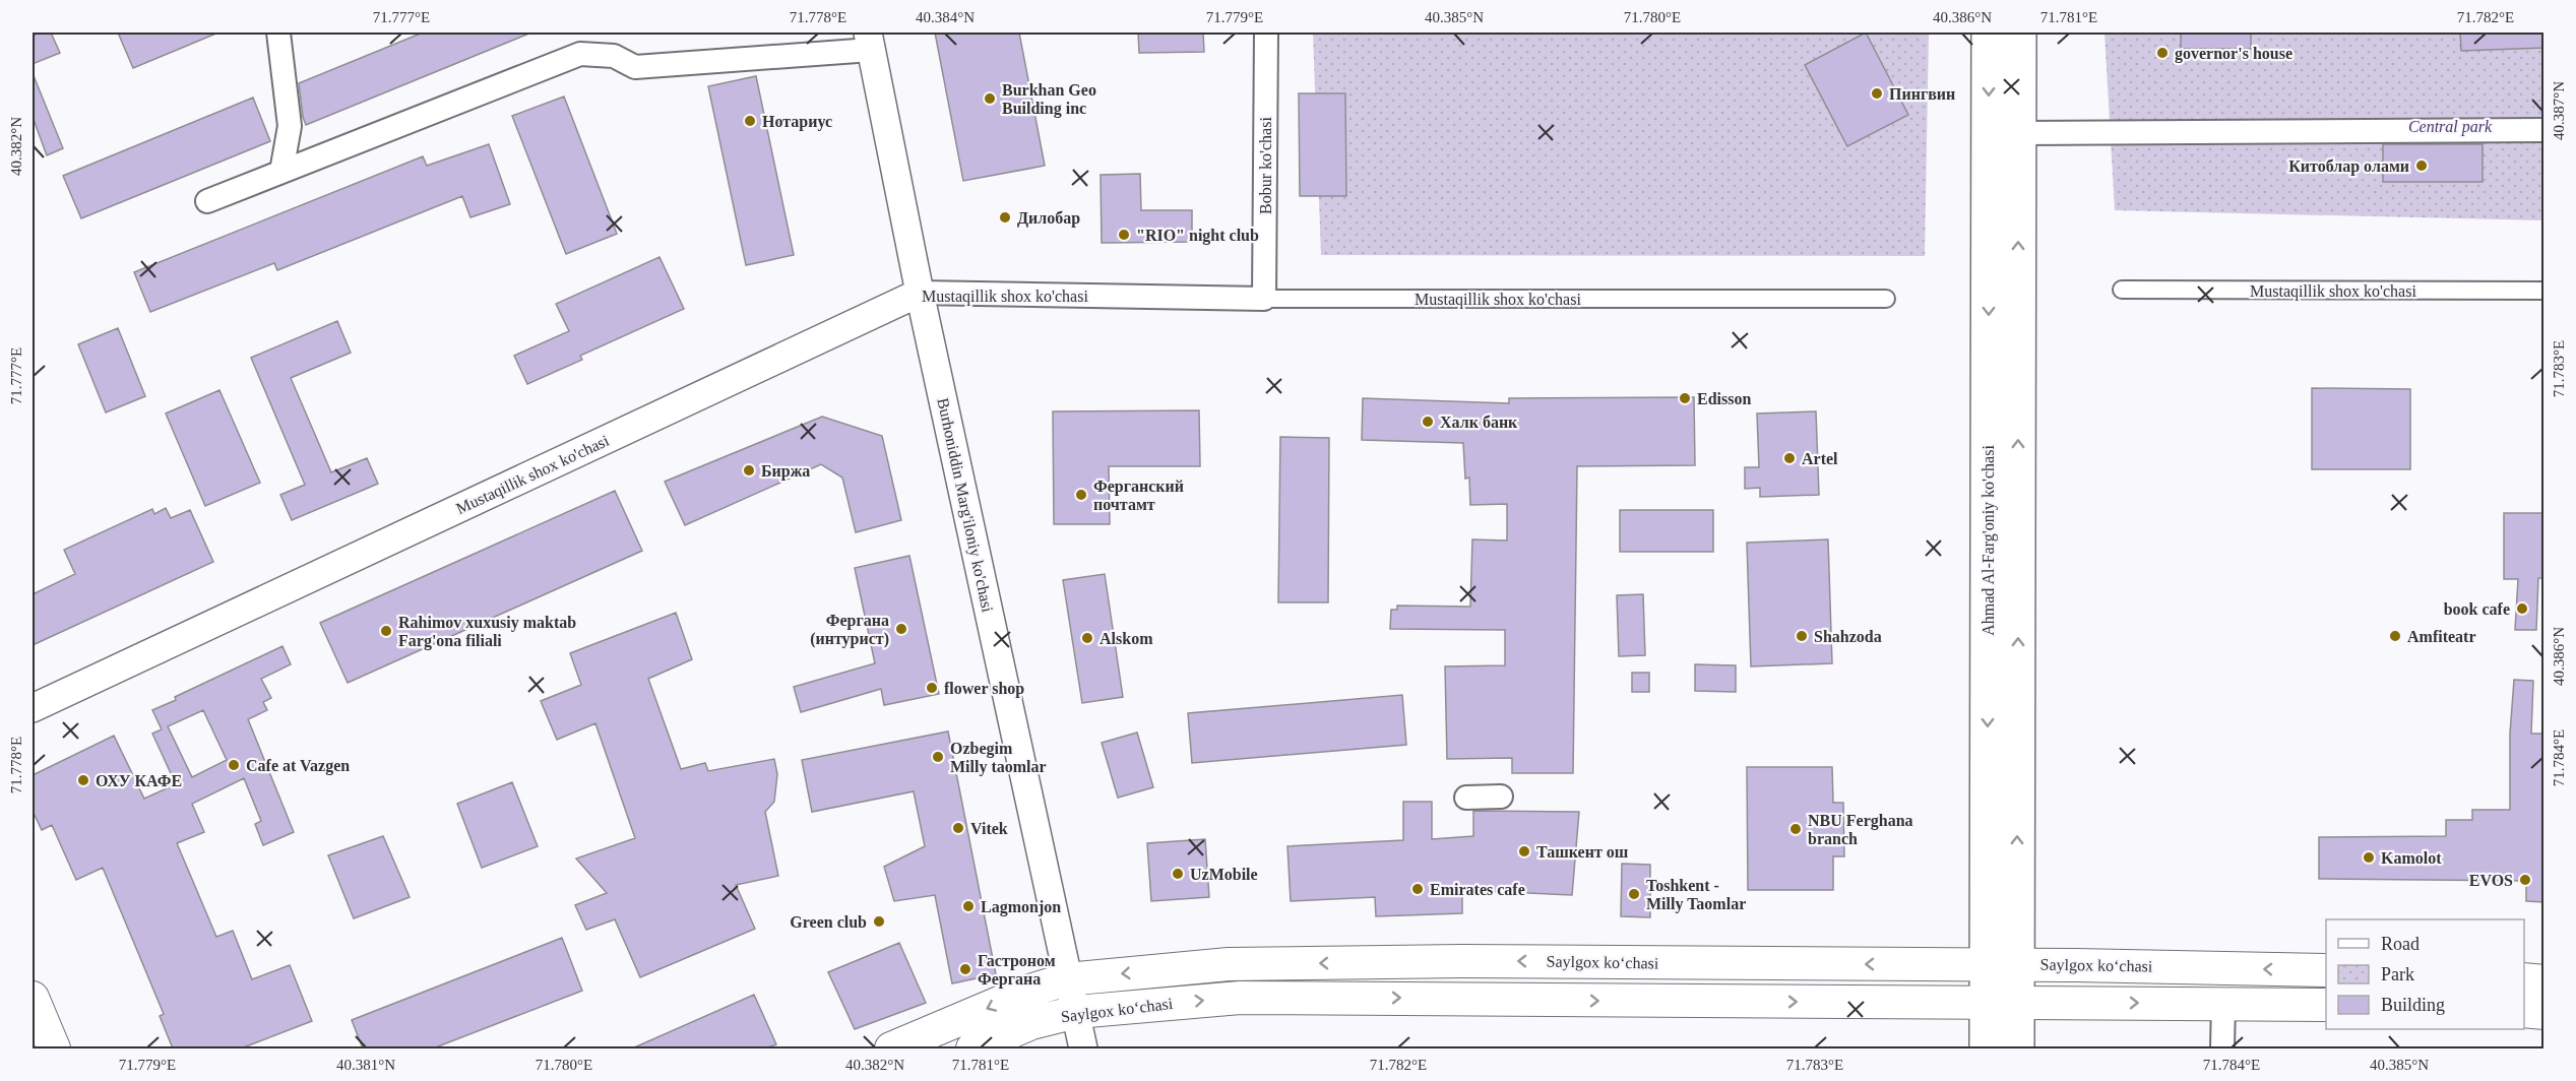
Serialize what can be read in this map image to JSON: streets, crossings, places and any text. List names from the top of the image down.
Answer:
{
  "streets": {
    "main road": ["Ahmad Al-Farg'oniy ko'chasi", "Saylgox koʻchasi"],
    "street": ["Bobur ko'chasi", "Mustaqillik shox ko'chasi", "Burhoniddin Marg'iloniy ko'chasi"]
  },
  "crossings": [
    ["Bobur ko'chasi", "Mustaqillik shox ko'chasi"],
    ["Mustaqillik shox ko'chasi", "Burhoniddin Marg'iloniy ko'chasi"],
    ["Burhoniddin Marg'iloniy ko'chasi", "Saylgox koʻchasi"],
    ["Ahmad Al-Farg'oniy ko'chasi", "Saylgox koʻchasi"]
  ],
  "parks": ["Central park"],
  "places": [
    "governor's house",
    "Пингвин",
    "Burkhan Geo Building inc",
    "Нотариус",
    "Китоблар олами",
    "Дилобар",
    "\"RIO\" night club",
    "Edisson",
    "Халк банк",
    "Artel",
    "Биржа",
    "Ферганский почтамт",
    "book cafe",
    "Фергана (интурист)",
    "Rahimov xuxusiy maktab Farg'ona filiali",
    "Shahzoda",
    "Amfiteatr",
    "Alskom",
    "flower shop",
    "Ozbegim Milly taomlar",
    "Cafe at Vazgen",
    "ОХУ КАФЕ",
    "Vitek",
    "NBU Ferghana branch",
    "Ташкент ош",
    "Kamolot",
    "UzMobile",
    "EVOS",
    "Emirates cafe",
    "Toshkent - Milly Taomlar",
    "Lagmonjon",
    "Green club",
    "Гастроном Фергана"
  ],
  "legend": ["Road", "Park", "Building"],
  "coordinates": [
    "71.777°E",
    "71.778°E",
    "40.384°N",
    "71.779°E",
    "40.385°N",
    "71.780°E",
    "40.386°N",
    "71.781°E",
    "71.782°E",
    "40.387°N",
    "40.382°N",
    "71.783°E",
    "71.784°E",
    "40.381°N"
  ]
}
